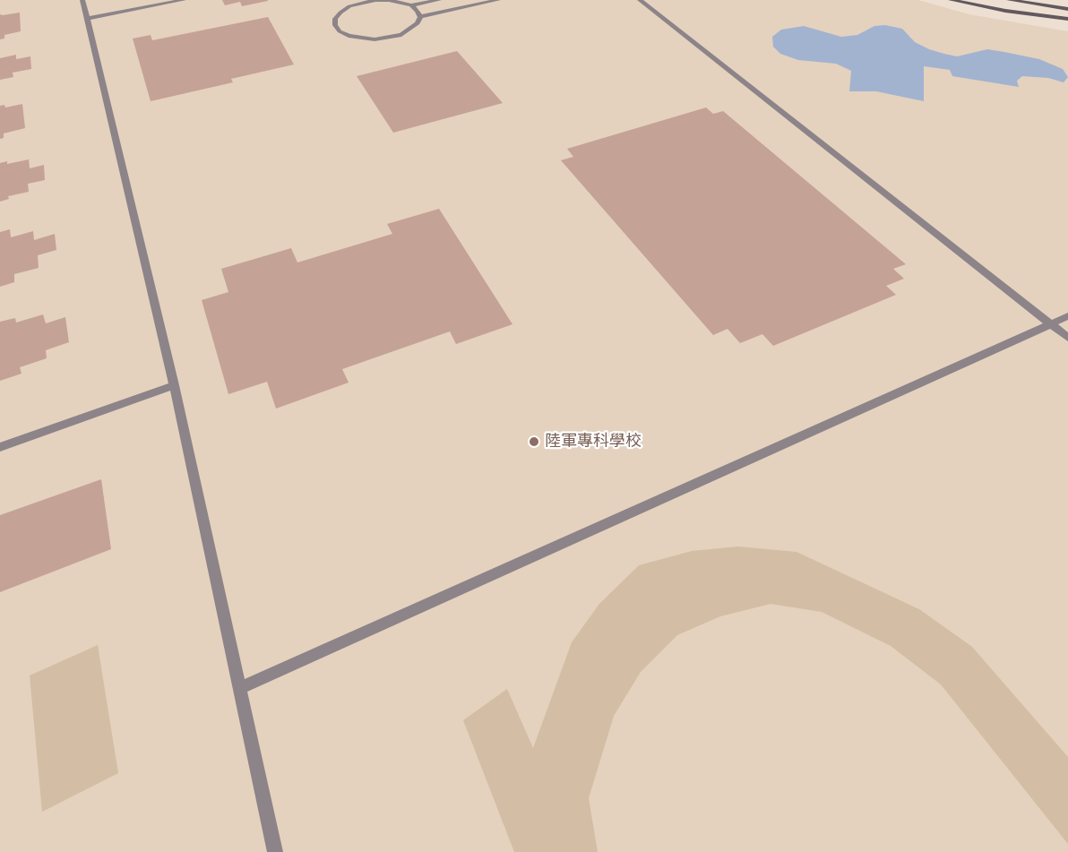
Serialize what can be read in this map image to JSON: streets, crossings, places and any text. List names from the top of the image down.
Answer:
{
  "places": ["陸軍專科學校"]
}
